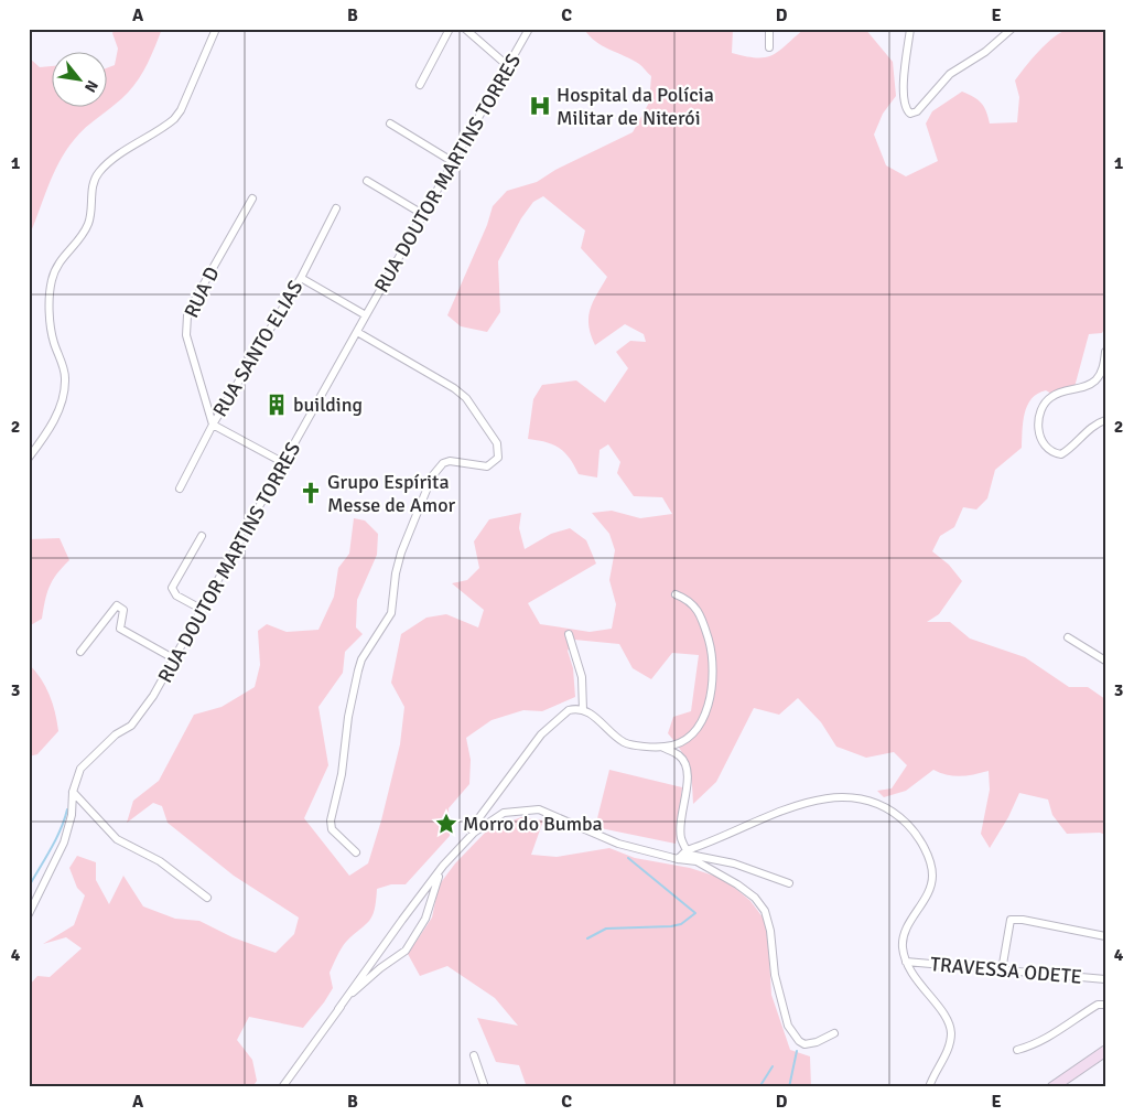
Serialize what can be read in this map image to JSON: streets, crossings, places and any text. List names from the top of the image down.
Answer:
{
  "streets": {
    "street": [
      "RUA DOUTOR MARTINS TORRES",
      "RUA D",
      "RUA SANTO ELIAS",
      "TRAVESSA ODETE"
    ]
  },
  "crossings": [
    ["RUA D", "RUA SANTO ELIAS"]
  ],
  "places": {
    "hospital": ["Hospital da Polícia Militar de Niterói"],
    "building": ["building"],
    "church": ["Grupo Espírita Messe de Amor"],
    "place": ["Morro do Bumba"]
  },
  "north": "bottom right",
  "grid": {
    "columns": [
      "A",
      "B",
      "C",
      "D",
      "E"
    ],
    "rows": [
      "1",
      "2",
      "3",
      "4"
    ]
  }
}
